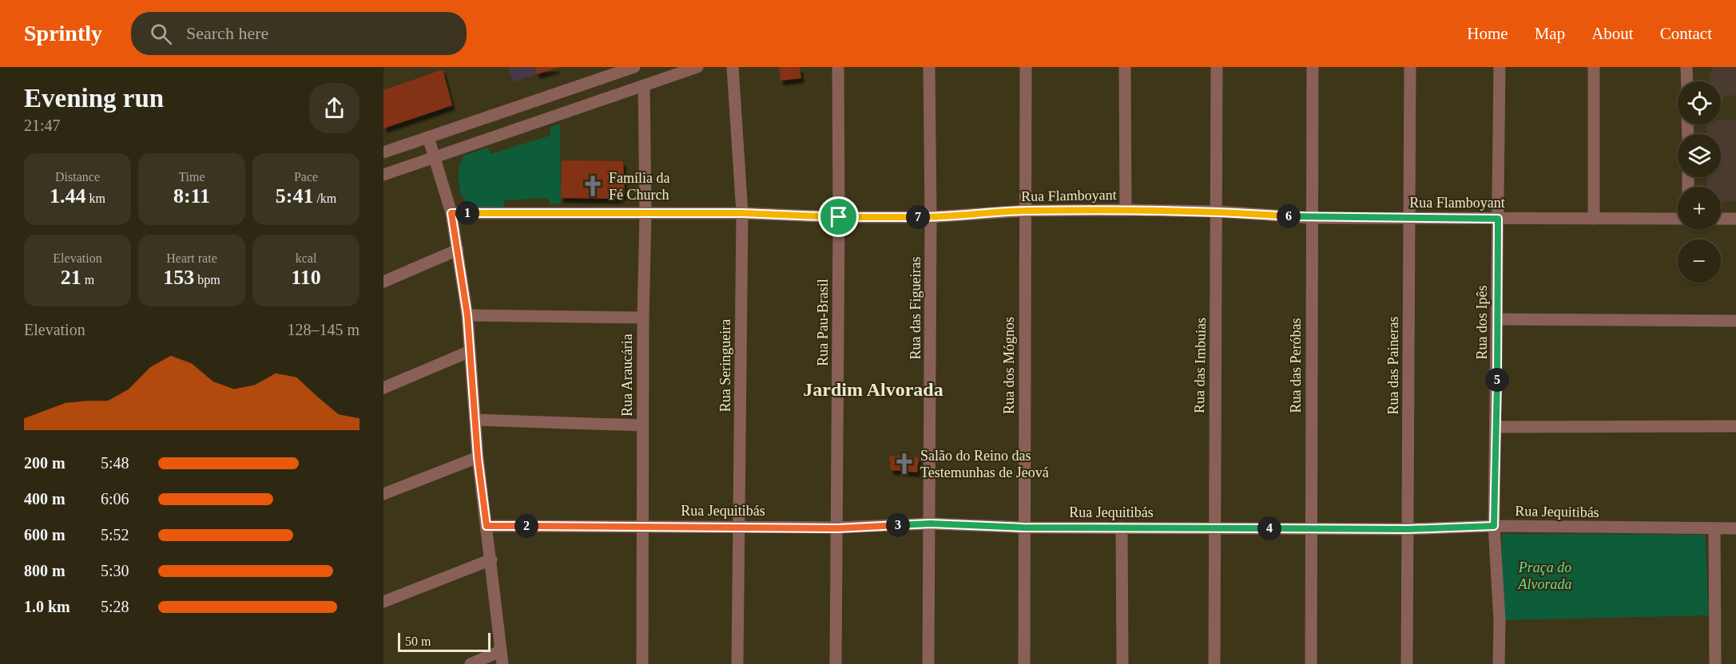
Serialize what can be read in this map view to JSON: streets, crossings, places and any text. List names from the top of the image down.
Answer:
{
  "streets": {
    "street": [
      "Rua Flamboyant",
      "Rua das Figueiras",
      "Rua Pau-Brasil",
      "Rua dos Ipês",
      "Rua Seringueira",
      "Rua dos Mógnos",
      "Rua das Imbuias",
      "Rua das Peróbas",
      "Rua das Paineras",
      "Rua Araucária",
      "Rua Jequitibás"
    ]
  },
  "crossings": [
    ["Rua Flamboyant", "Rua das Figueiras"],
    ["Rua Flamboyant", "Rua Pau-Brasil"],
    ["Rua Flamboyant", "Rua dos Ipês"],
    ["Rua Flamboyant", "Rua Seringueira"],
    ["Rua Flamboyant", "Rua dos Mógnos"],
    ["Rua Flamboyant", "Rua das Imbuias"],
    ["Rua Flamboyant", "Rua das Peróbas"],
    ["Rua Flamboyant", "Rua das Paineras"],
    ["Rua Flamboyant", "Rua Araucária"],
    ["Rua das Figueiras", "Rua Jequitibás"],
    ["Rua Pau-Brasil", "Rua Jequitibás"],
    ["Rua dos Ipês", "Rua Jequitibás"],
    ["Rua Seringueira", "Rua Jequitibás"],
    ["Rua dos Mógnos", "Rua Jequitibás"],
    ["Rua das Imbuias", "Rua Jequitibás"],
    ["Rua das Peróbas", "Rua Jequitibás"],
    ["Rua das Paineras", "Rua Jequitibás"],
    ["Rua Araucária", "Rua Jequitibás"]
  ],
  "districts": ["Jardim Alvorada"],
  "parks": ["Praça do Alvorada"],
  "places": {
    "church": ["Família da Fé Church", "Salão do Reino das Testemunhas de Jeová"]
  },
  "scale_bar": "50 m",
  "page": {
    "header": "Sprintly",
    "search": "Search here",
    "nav": [
      "Home",
      "Map",
      "About",
      "Contact"
    ],
    "heading": ["Evening run", "21:47"],
    "map_buttons": ["+", "−"],
    "stats": [
      ["Distance", "1.44 km"],
      ["Time", "8:11"],
      ["Pace", "5:41 /km"],
      ["Elevation", "21 m"],
      ["Heart rate", "153 bpm"],
      ["kcal", "110"]
    ],
    "pins": [
      "1",
      "6",
      "7",
      "5",
      "3",
      "2",
      "4"
    ],
    "chart": ["Elevation", "128–145 m"],
    "list": [
      {
        "name": "200 m",
        "note": "5:48"
      },
      {
        "name": "400 m",
        "note": "6:06"
      },
      {
        "name": "600 m",
        "note": "5:52"
      },
      {
        "name": "800 m",
        "note": "5:30"
      },
      {
        "name": "1.0 km",
        "note": "5:28"
      }
    ],
    "scale": "50 m"
  }
}
